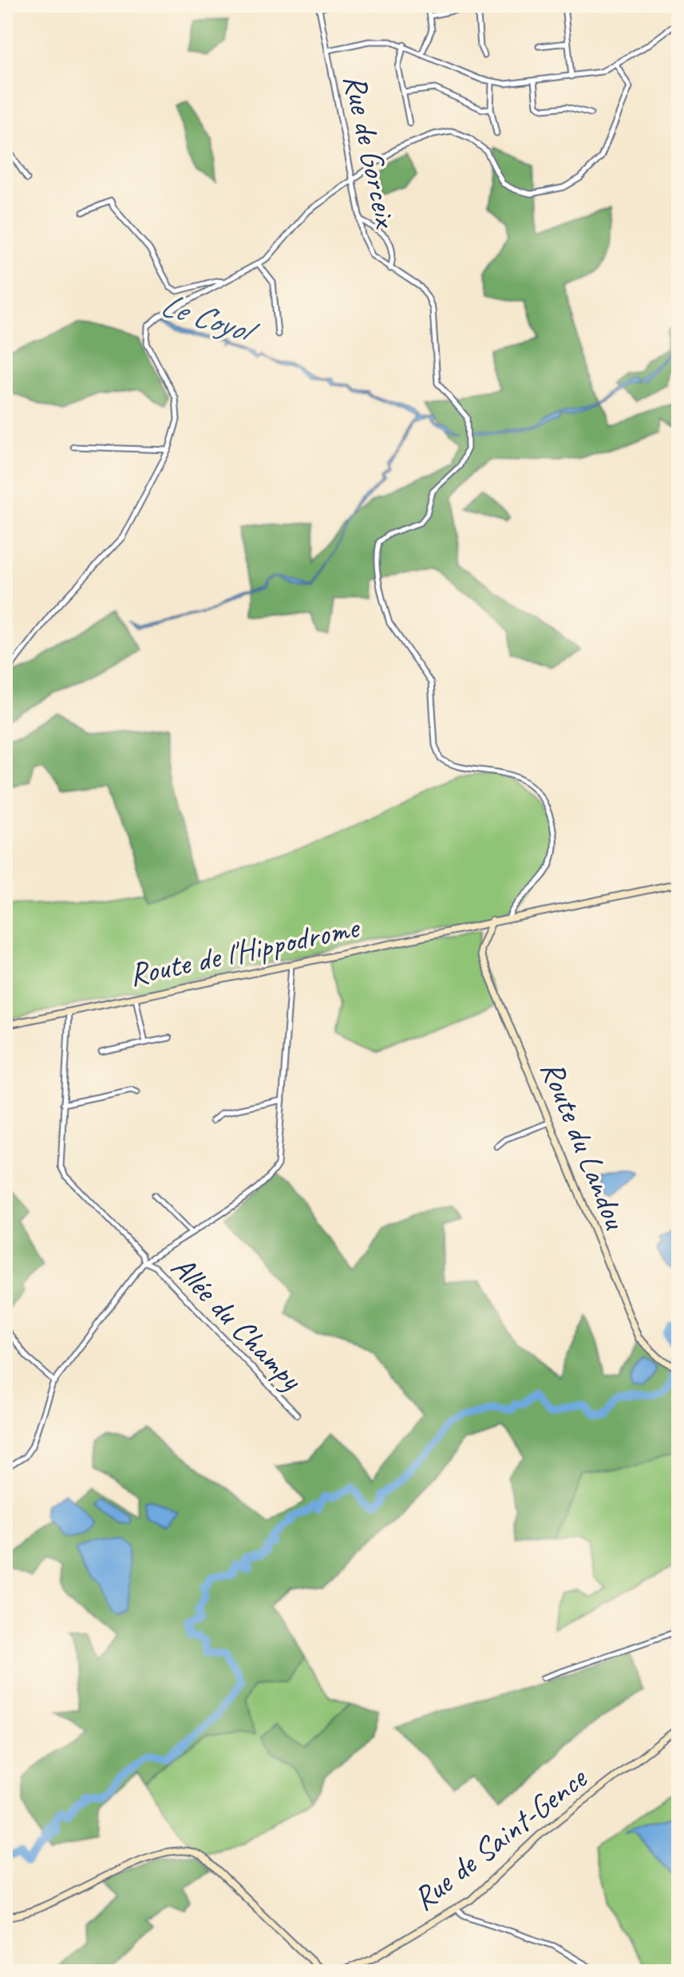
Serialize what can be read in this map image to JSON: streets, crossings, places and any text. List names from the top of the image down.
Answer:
{
  "streets": {
    "street": [
      "Rue de Gorceix",
      "Route de l'Hippodrome",
      "Route du Landou",
      "Allée du Champy",
      "Rue de Saint-Gence"
    ]
  },
  "crossings": [
    ["Rue de Gorceix", "Route de l'Hippodrome"],
    ["Route de l'Hippodrome", "Route du Landou"],
    ["Route de l'Hippodrome", "Allée du Champy"]
  ],
  "water": ["Le Coyol"]
}
